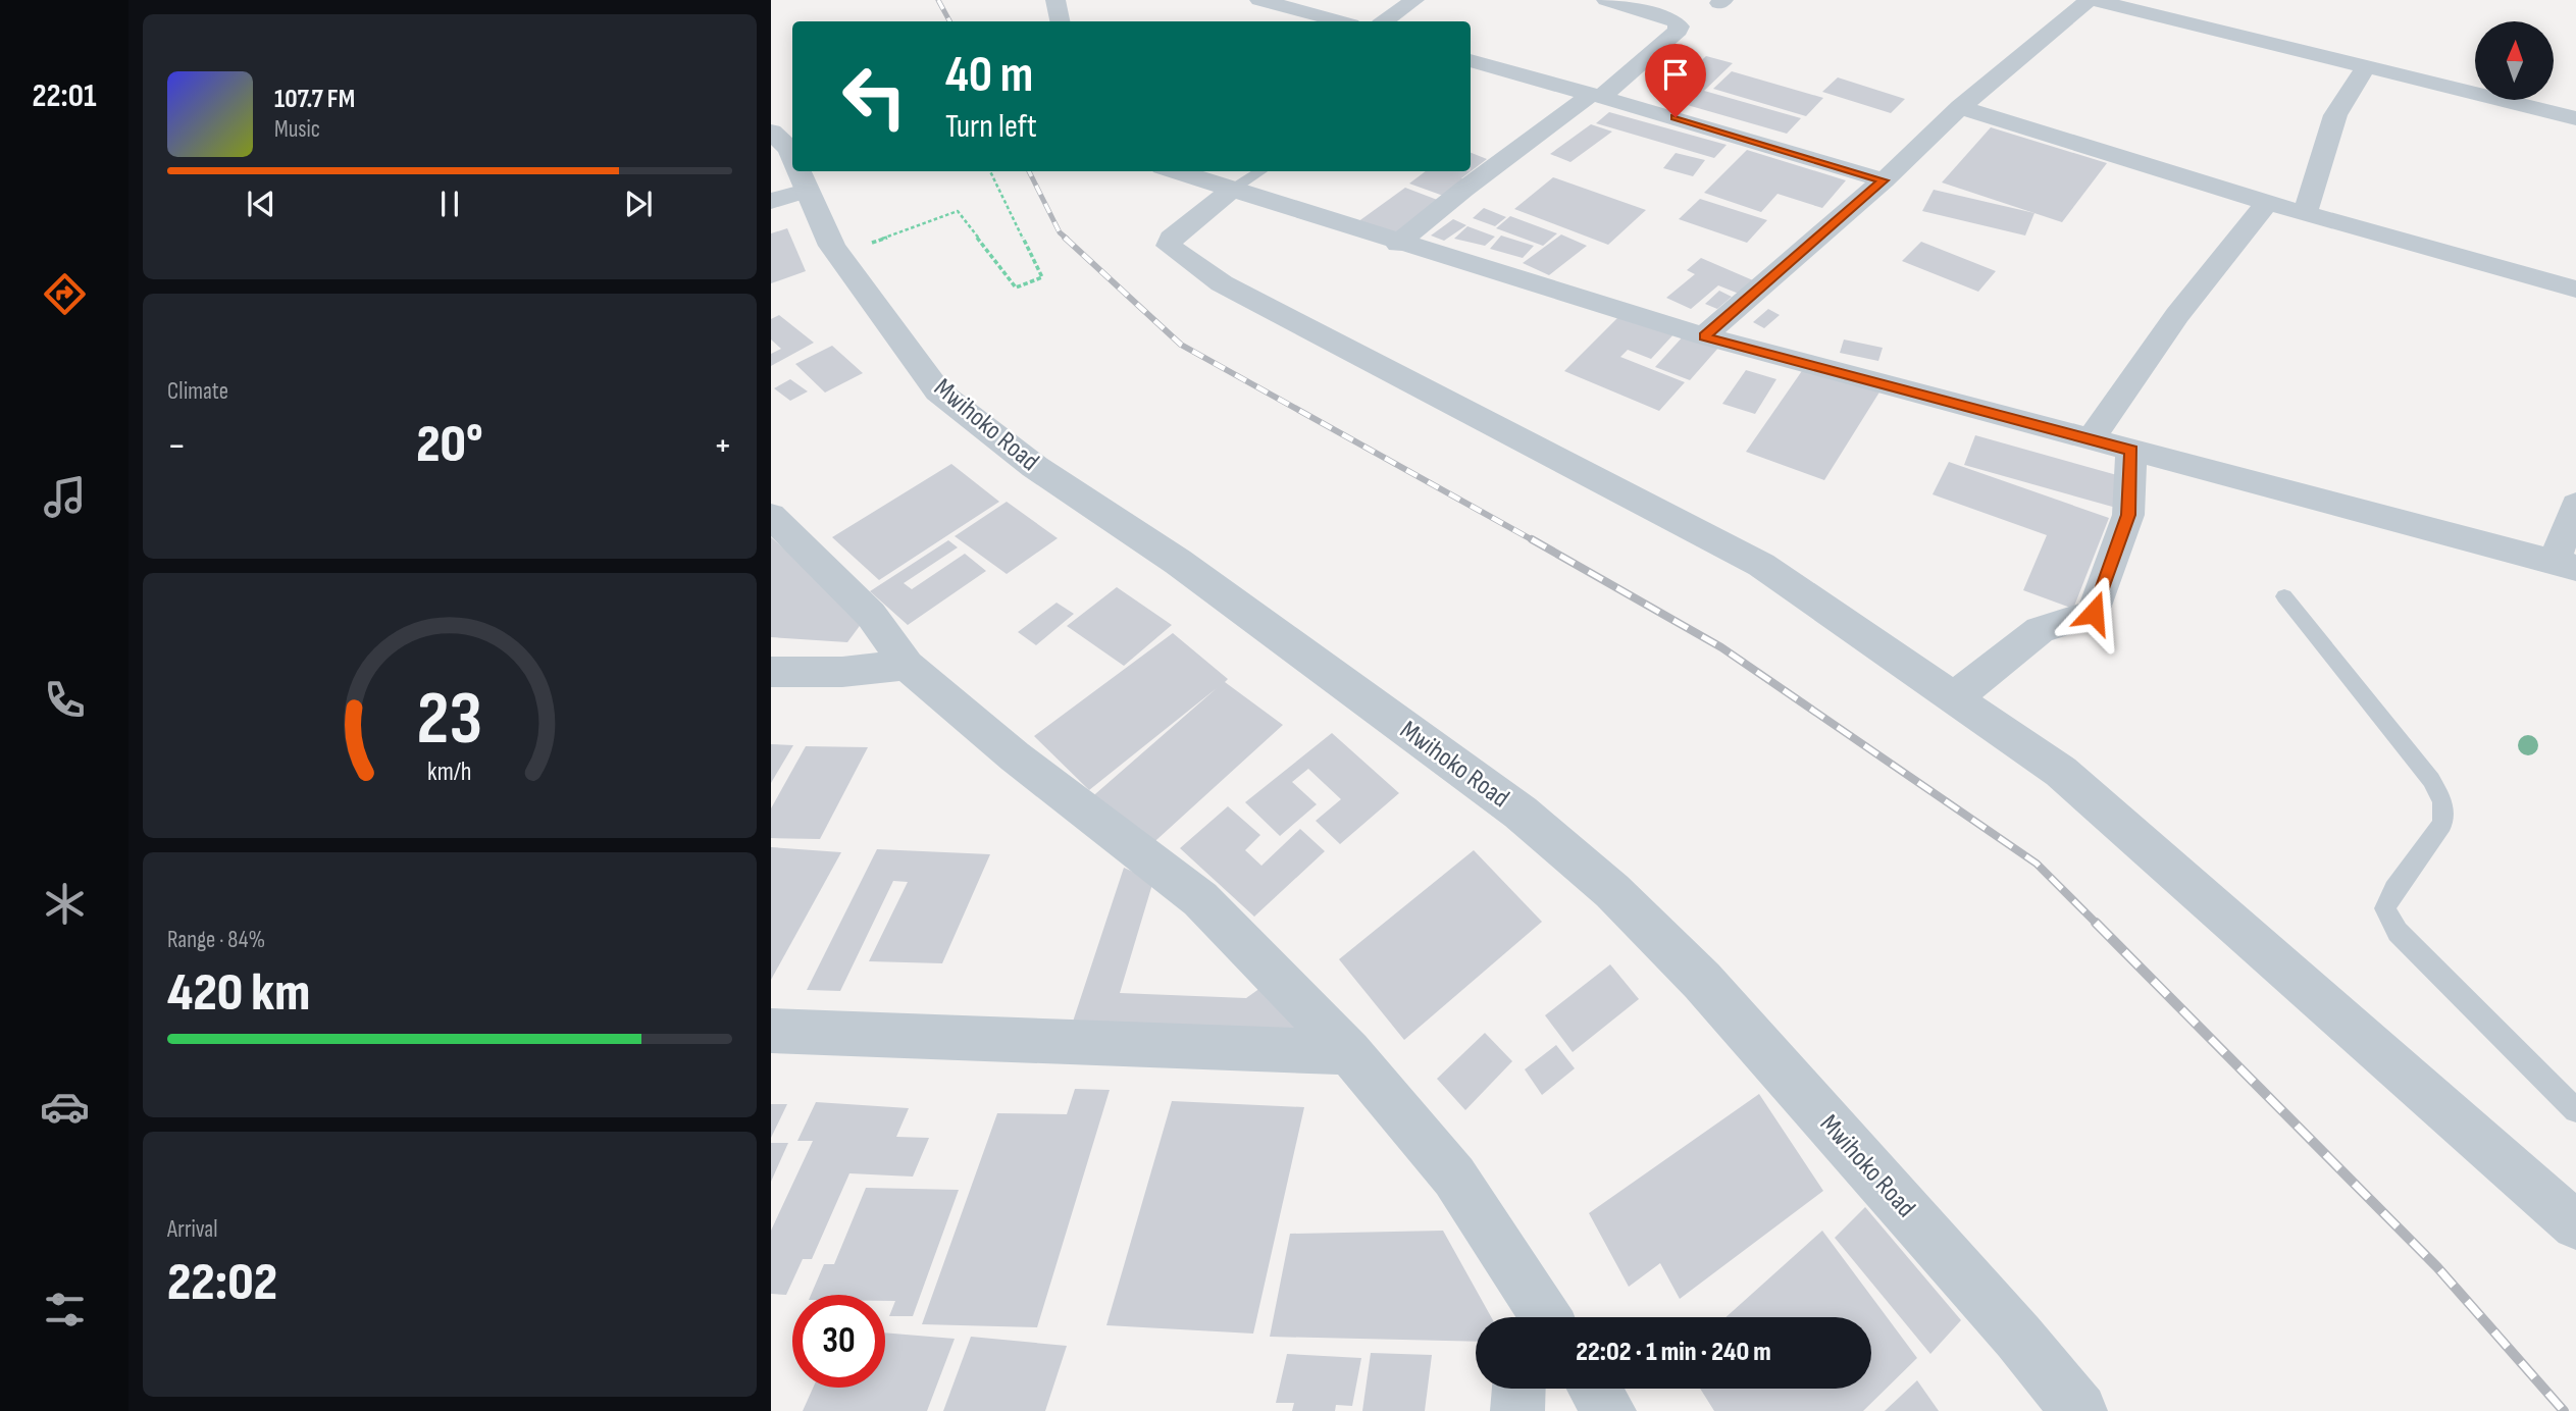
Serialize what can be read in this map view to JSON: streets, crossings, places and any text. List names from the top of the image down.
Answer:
{
  "streets": {
    "street": ["Mwihoko Road"]
  },
  "north": "top",
  "page": {
    "tabs": "22:01",
    "turn": ["40 m", "Turn left"],
    "song": ["107.7 FM", "Music"],
    "tile": [
      "Climate",
      ["Range · 84%", "420 km"],
      ["Arrival", "22:02"]
    ],
    "heat": ["−", "20°", "+"],
    "limit": "30",
    "trip": "22:02 · 1 min · 240 m",
    "gauge": ["23", "km/h"]
  }
}
